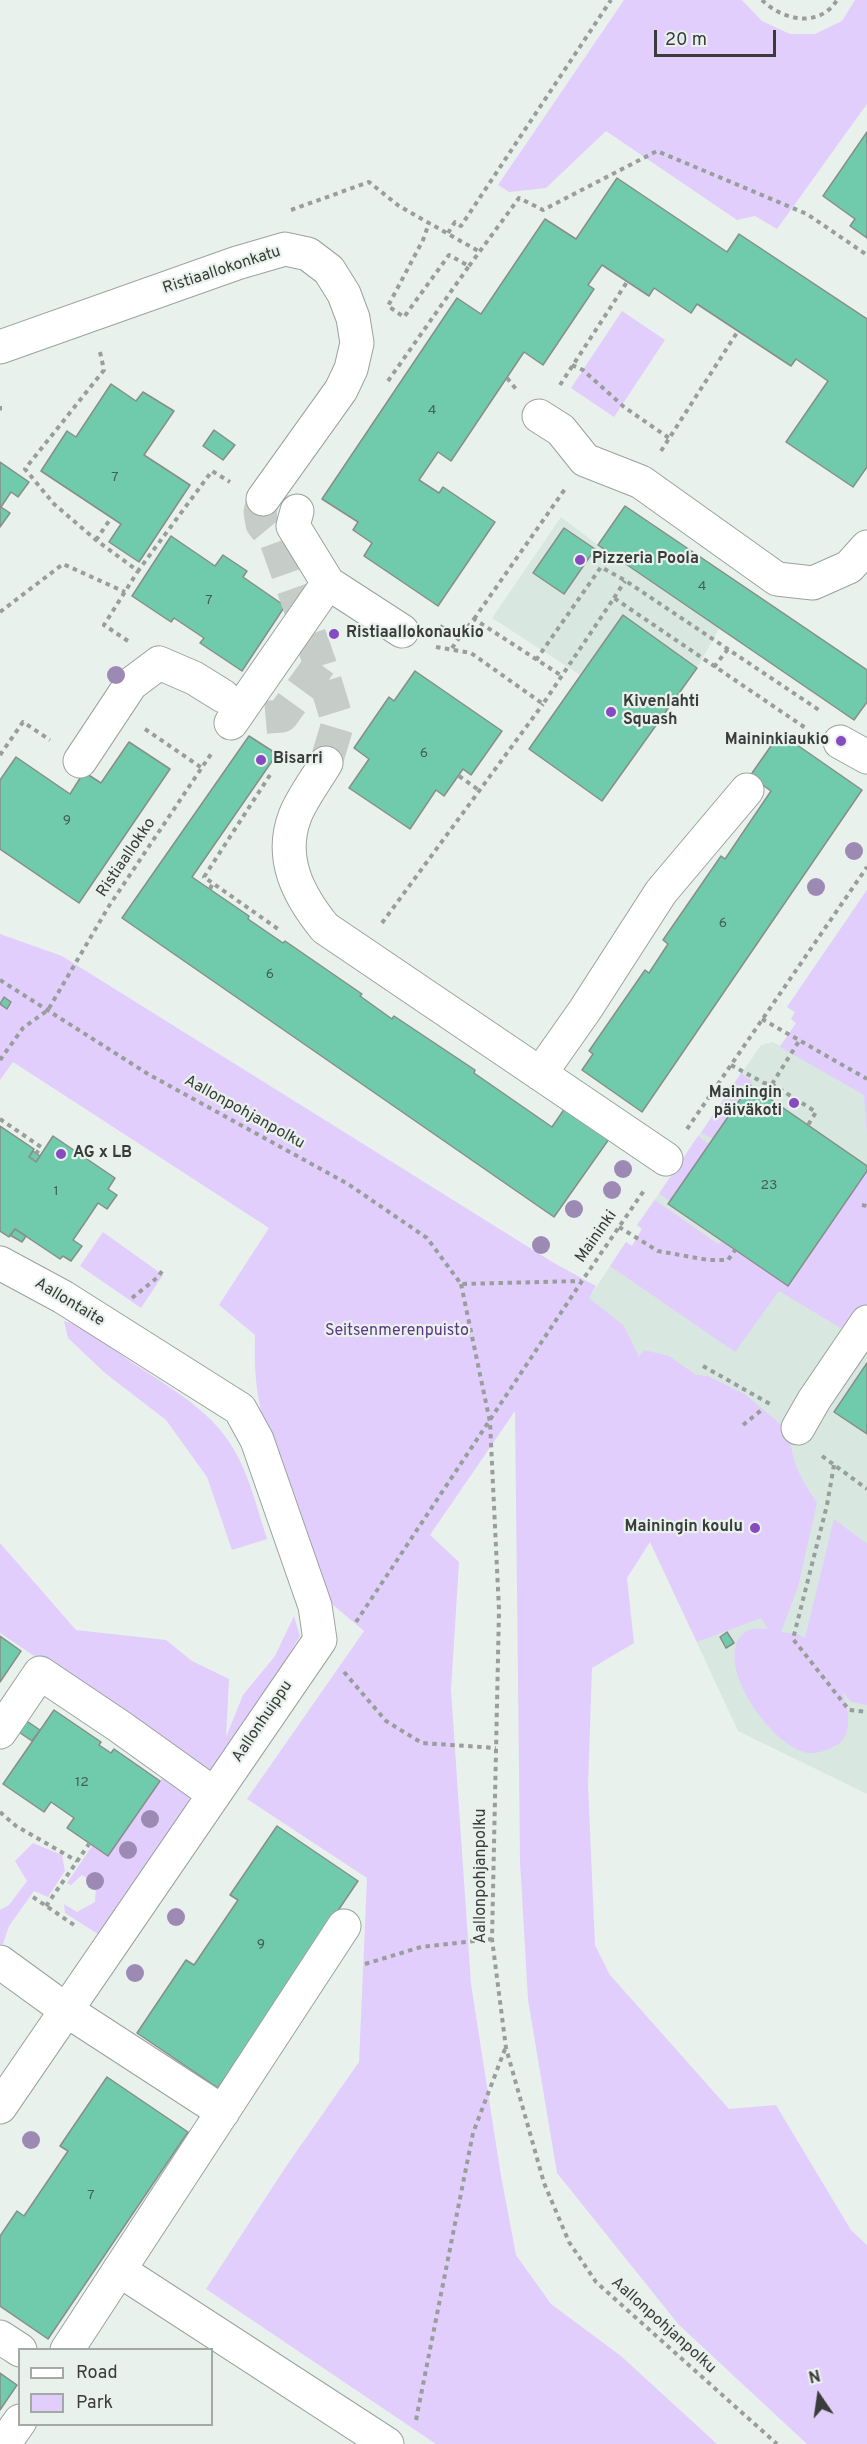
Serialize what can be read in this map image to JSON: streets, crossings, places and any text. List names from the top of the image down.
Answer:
{
  "streets": {
    "street": ["Ristiaallokonkatu", "Aallontaite", "Aallonhuippu"],
    "path": ["Ristiaallokko", "Aallonpohjanpolku", "Maininki"]
  },
  "crossings": [
    ["Ristiaallokko", "Aallonpohjanpolku"],
    ["Aallonpohjanpolku", "Maininki"],
    ["Aallontaite", "Aallonhuippu"]
  ],
  "parks": ["Seitsenmerenpuisto"],
  "places": [
    "Pizzeria Poola",
    "Ristiaallokonaukio",
    "Kivenlahti Squash",
    "Maininkiaukio",
    "Bisarri",
    "Mainingin päiväkoti",
    "AG x LB",
    "Mainingin koulu"
  ],
  "house_numbers": [
    "4",
    "7",
    "4",
    "7",
    "6",
    "9",
    "6",
    "6",
    "23",
    "1",
    "12",
    "9",
    "7"
  ],
  "legend": ["Road", "Park"],
  "scale_bar": "20 m",
  "north": "top"
}
